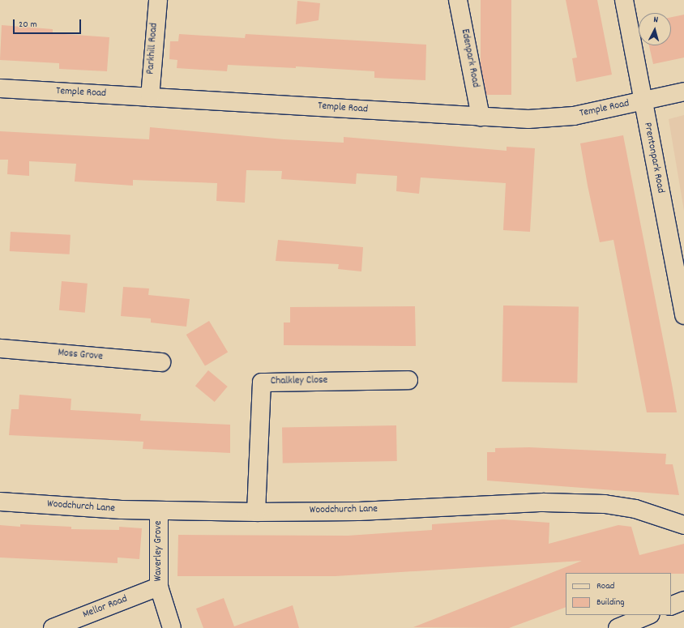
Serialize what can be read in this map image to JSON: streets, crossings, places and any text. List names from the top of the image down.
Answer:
{
  "streets": {
    "street": [
      "Parkhill Road",
      "Edenpark Road",
      "Temple Road",
      "Prentonpark Road",
      "Moss Grove",
      "Chalkley Close",
      "Woodchurch Lane",
      "Waverley Grove",
      "Mellor Road"
    ]
  },
  "crossings": [
    ["Parkhill Road", "Temple Road"],
    ["Edenpark Road", "Temple Road"],
    ["Temple Road", "Prentonpark Road"],
    ["Chalkley Close", "Woodchurch Lane"],
    ["Woodchurch Lane", "Waverley Grove"],
    ["Waverley Grove", "Mellor Road"]
  ],
  "legend": ["Road", "Building"],
  "scale_bar": "20 m",
  "north": "top"
}
